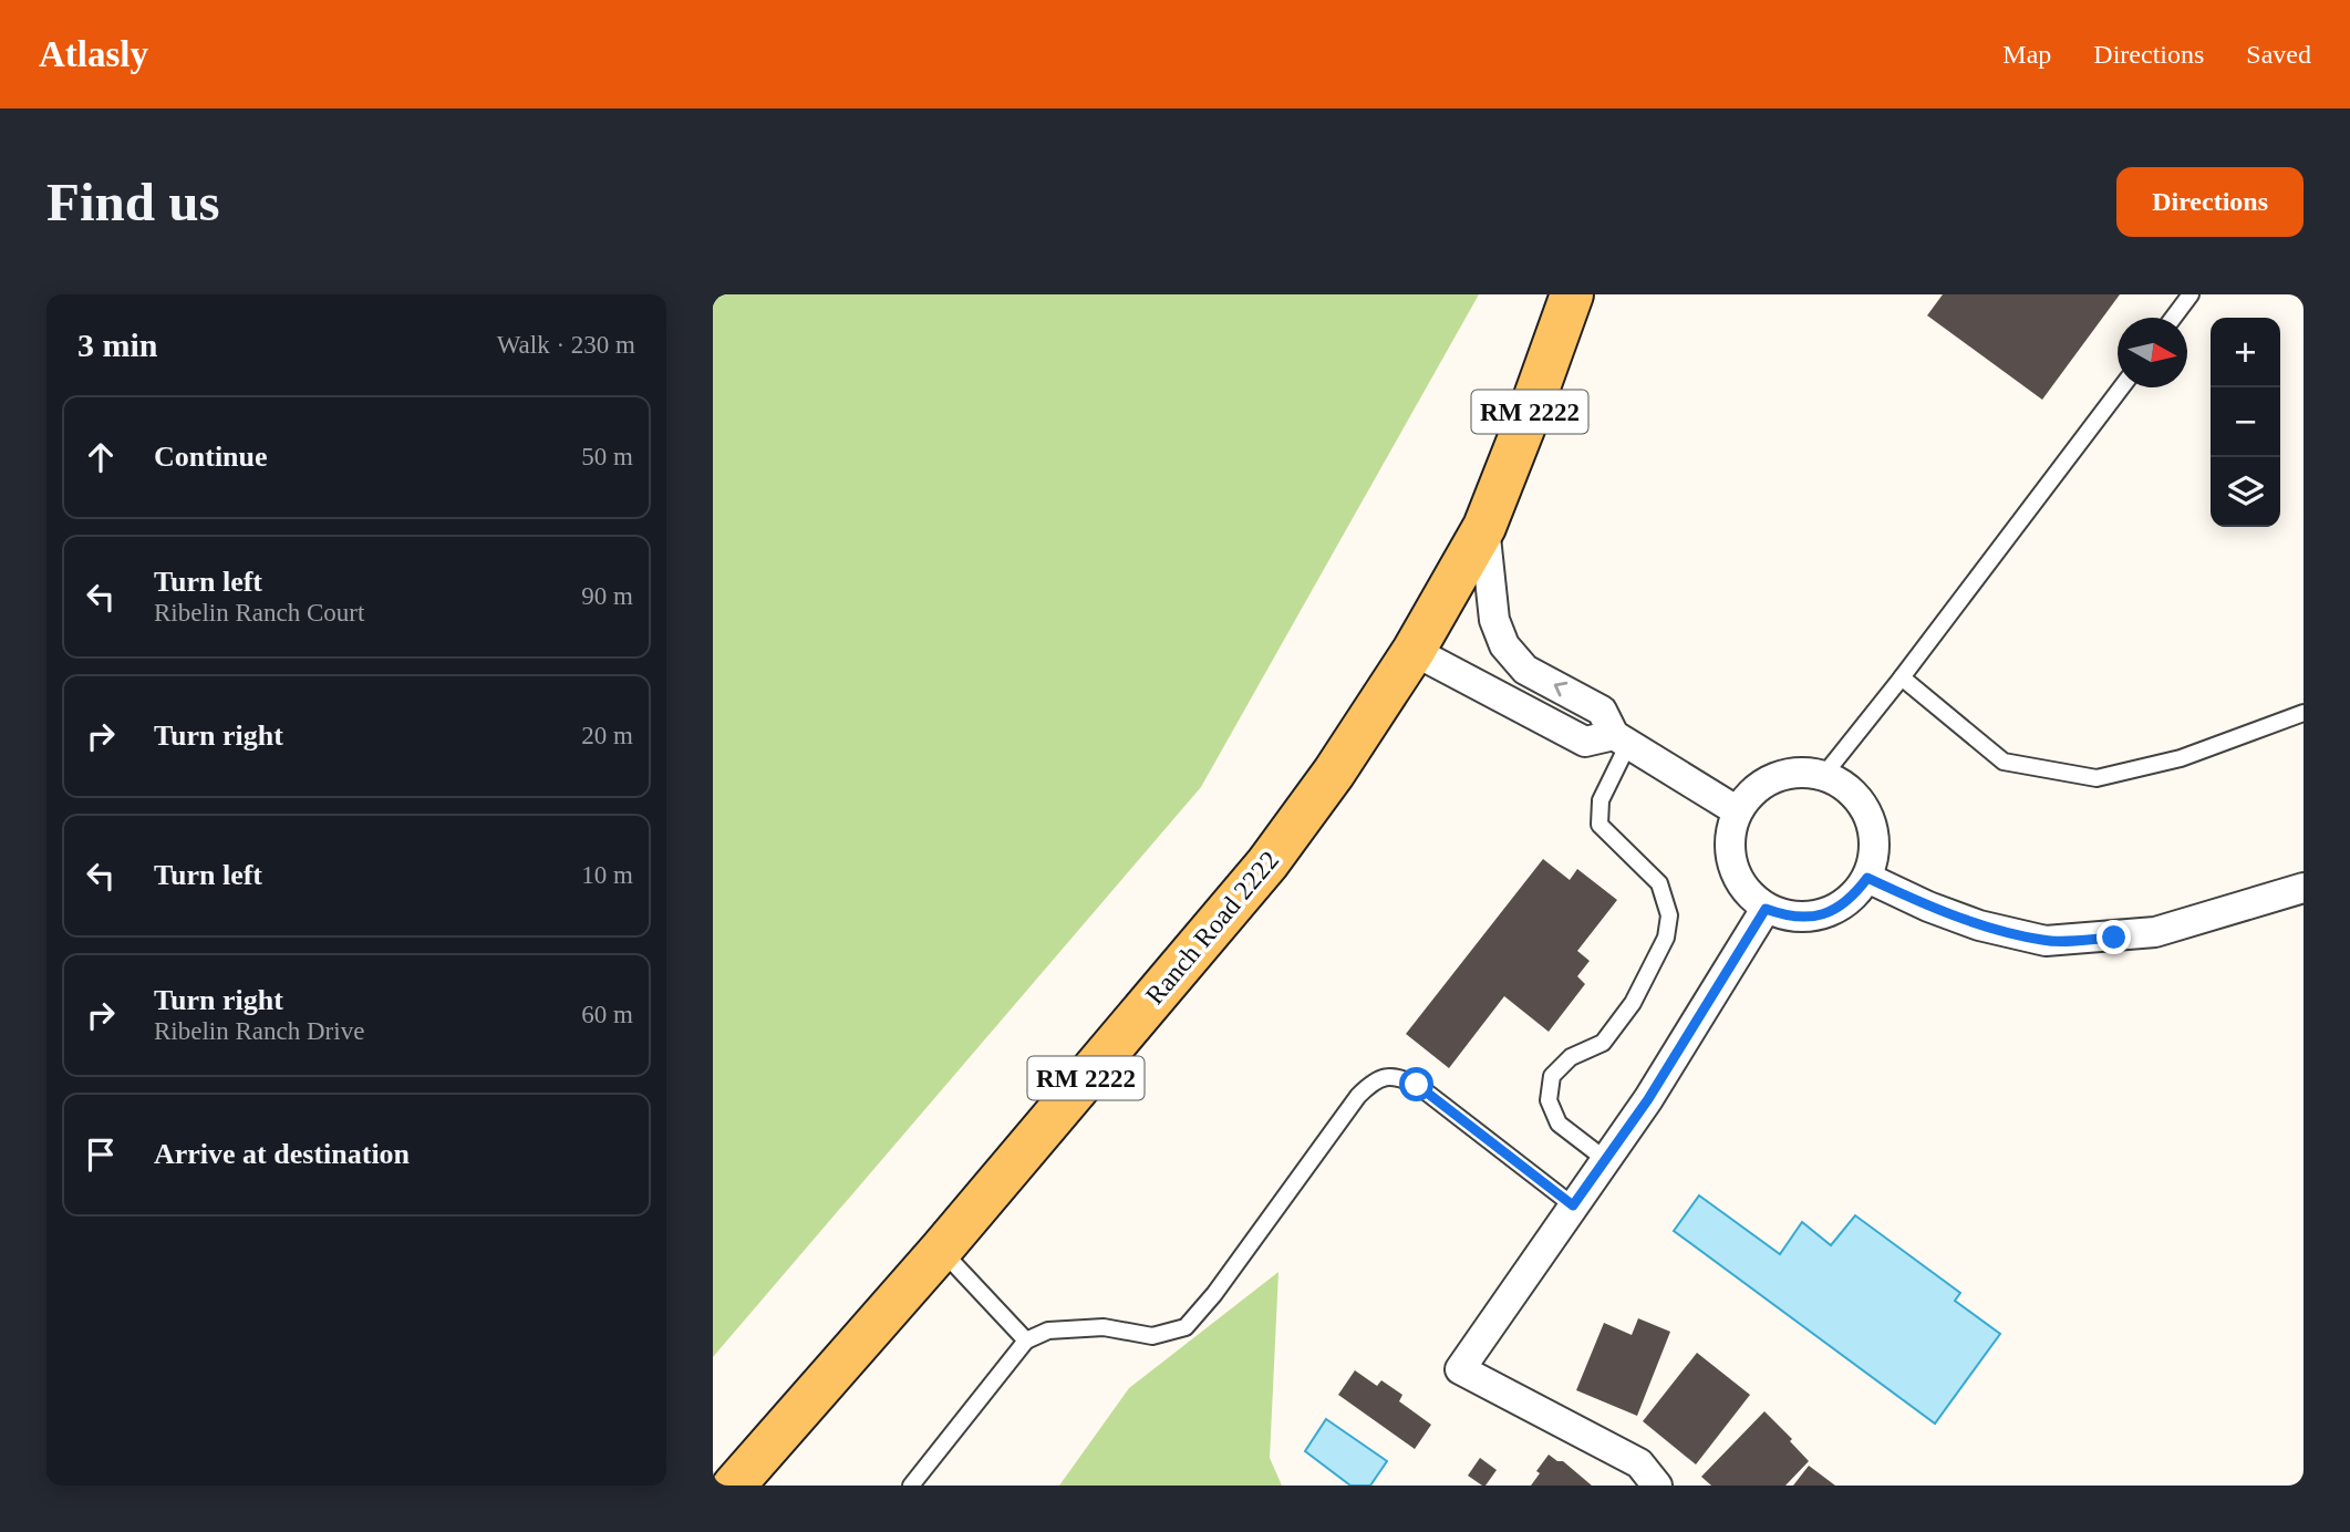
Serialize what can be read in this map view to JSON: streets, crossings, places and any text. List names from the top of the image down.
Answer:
{
  "streets": {
    "main road": ["RM 2222", "Ranch Road 2222"]
  },
  "north": "right",
  "page": {
    "header": "Atlasly",
    "nav": ["Map", "Directions", "Saved"],
    "buttons": "Directions",
    "title": "Find us",
    "heading": ["3 min", "Walk · 230 m"],
    "map_buttons": ["+", "−"],
    "list": [
      ["Continue", "50 m"],
      ["Turn left", "Ribelin Ranch Court", "90 m"],
      ["Turn right", "20 m"],
      ["Turn left", "10 m"],
      ["Turn right", "Ribelin Ranch Drive", "60 m"],
      "Arrive at destination"
    ]
  }
}
